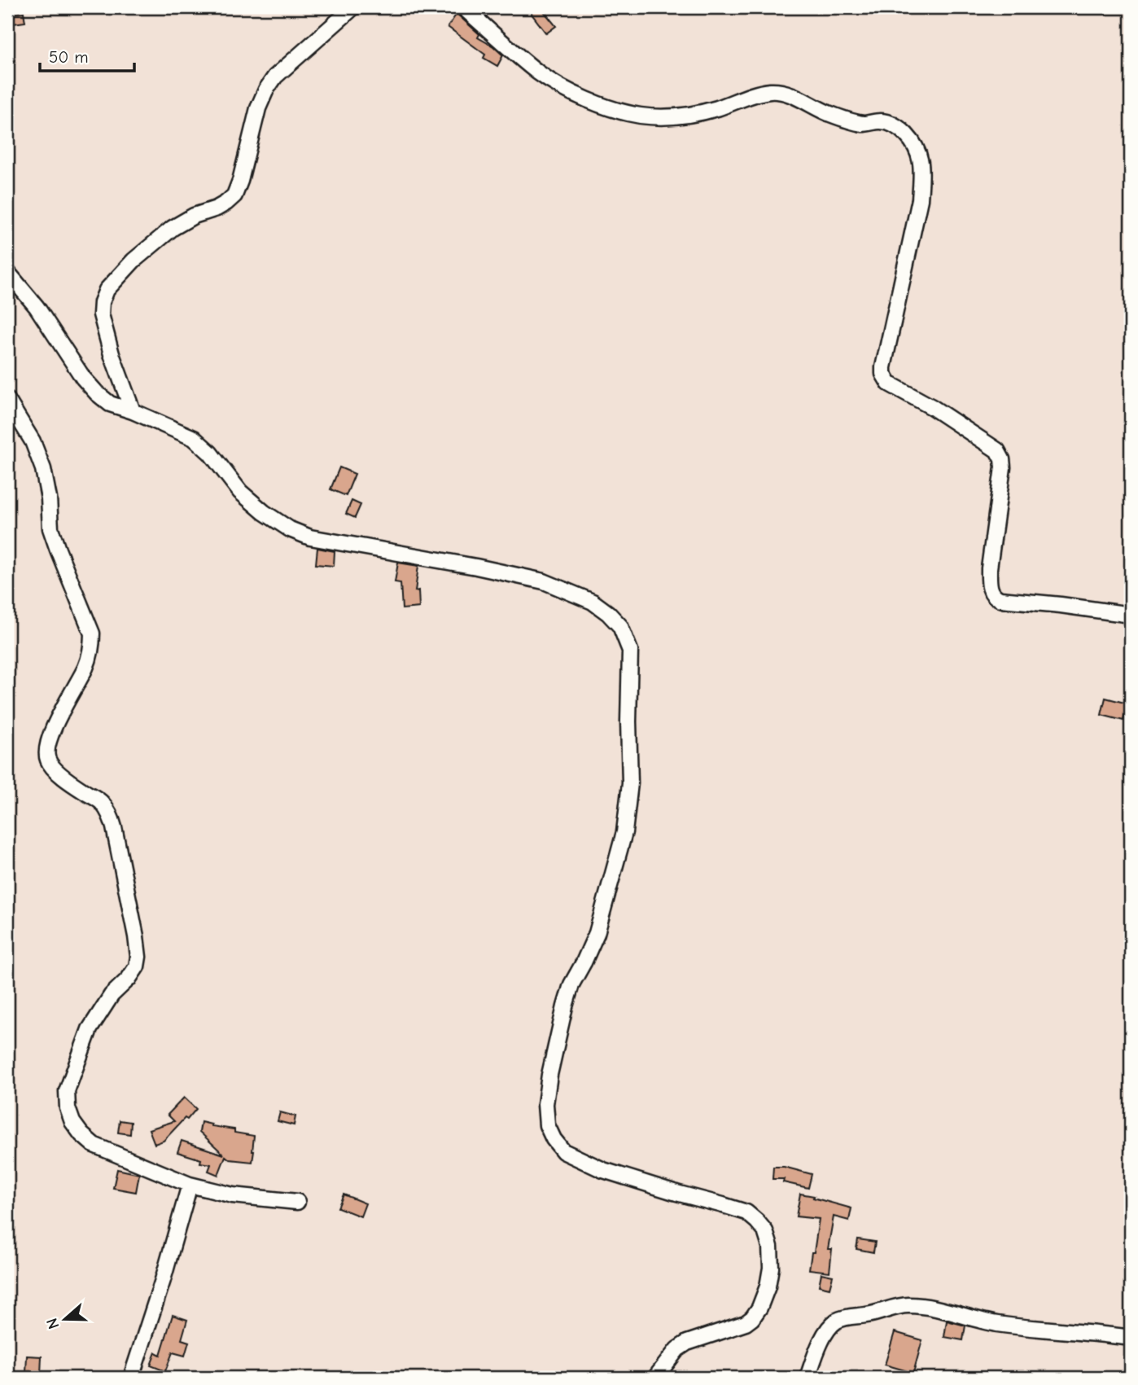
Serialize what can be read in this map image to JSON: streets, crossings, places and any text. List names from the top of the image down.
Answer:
{
  "scale_bar": "50 m",
  "north": "left"
}
